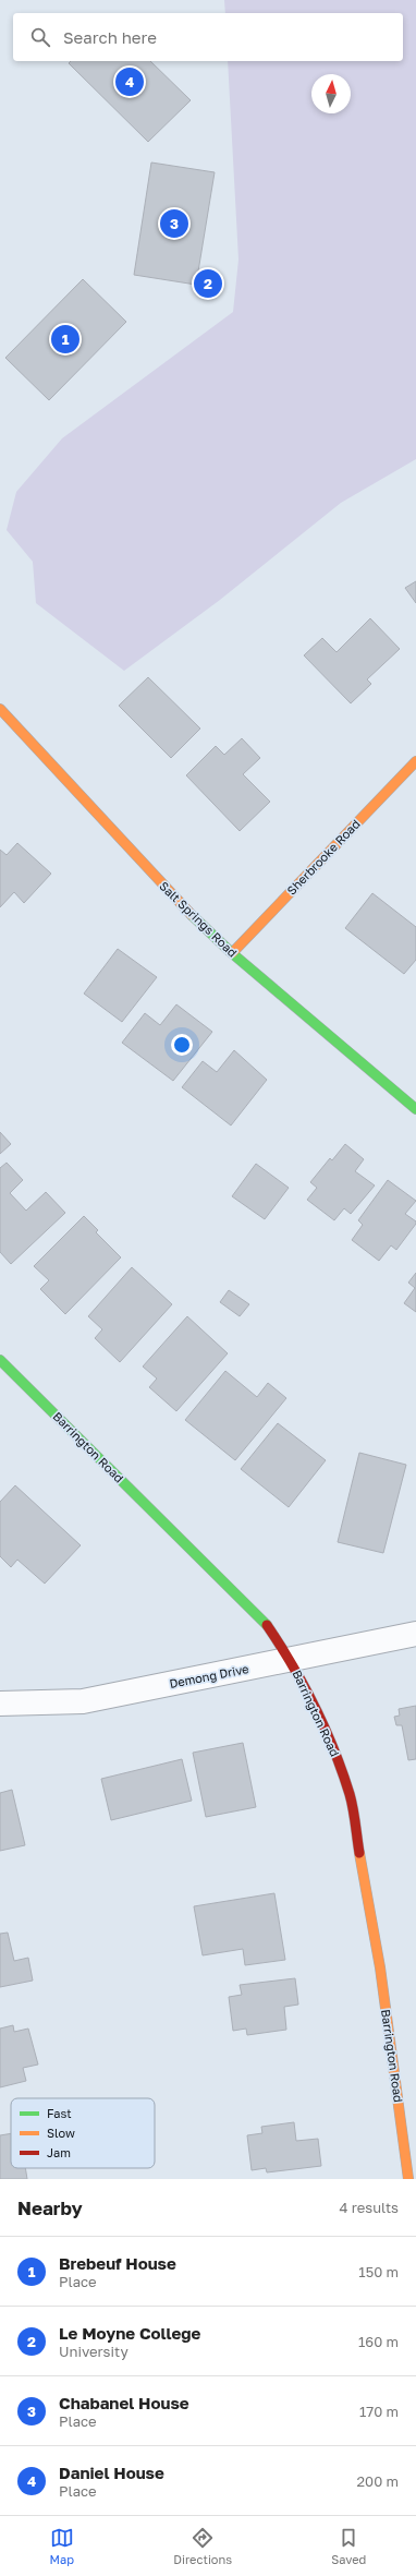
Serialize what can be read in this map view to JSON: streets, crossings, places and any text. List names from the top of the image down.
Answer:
{
  "streets": {
    "street": [
      "Sherbrooke Road",
      "Salt Springs Road",
      "Barrington Road",
      "Demong Drive"
    ]
  },
  "crossings": [
    ["Sherbrooke Road", "Salt Springs Road"],
    ["Barrington Road", "Demong Drive"]
  ],
  "legend": ["Fast", "Slow", "Jam"],
  "north": "top",
  "page": {
    "search": "Search here",
    "pins": [
      "4",
      "3",
      "2",
      "1"
    ],
    "heading": ["Nearby", "4 results"],
    "list": [
      {
        "mark": "1",
        "name": "Brebeuf House",
        "note": "Place",
        "value": "150 m"
      },
      {
        "mark": "2",
        "name": "Le Moyne College",
        "note": "University",
        "value": "160 m"
      },
      {
        "mark": "3",
        "name": "Chabanel House",
        "note": "Place",
        "value": "170 m"
      },
      {
        "mark": "4",
        "name": "Daniel House",
        "note": "Place",
        "value": "200 m"
      }
    ],
    "nav": ["Map", "Directions", "Saved"]
  }
}
